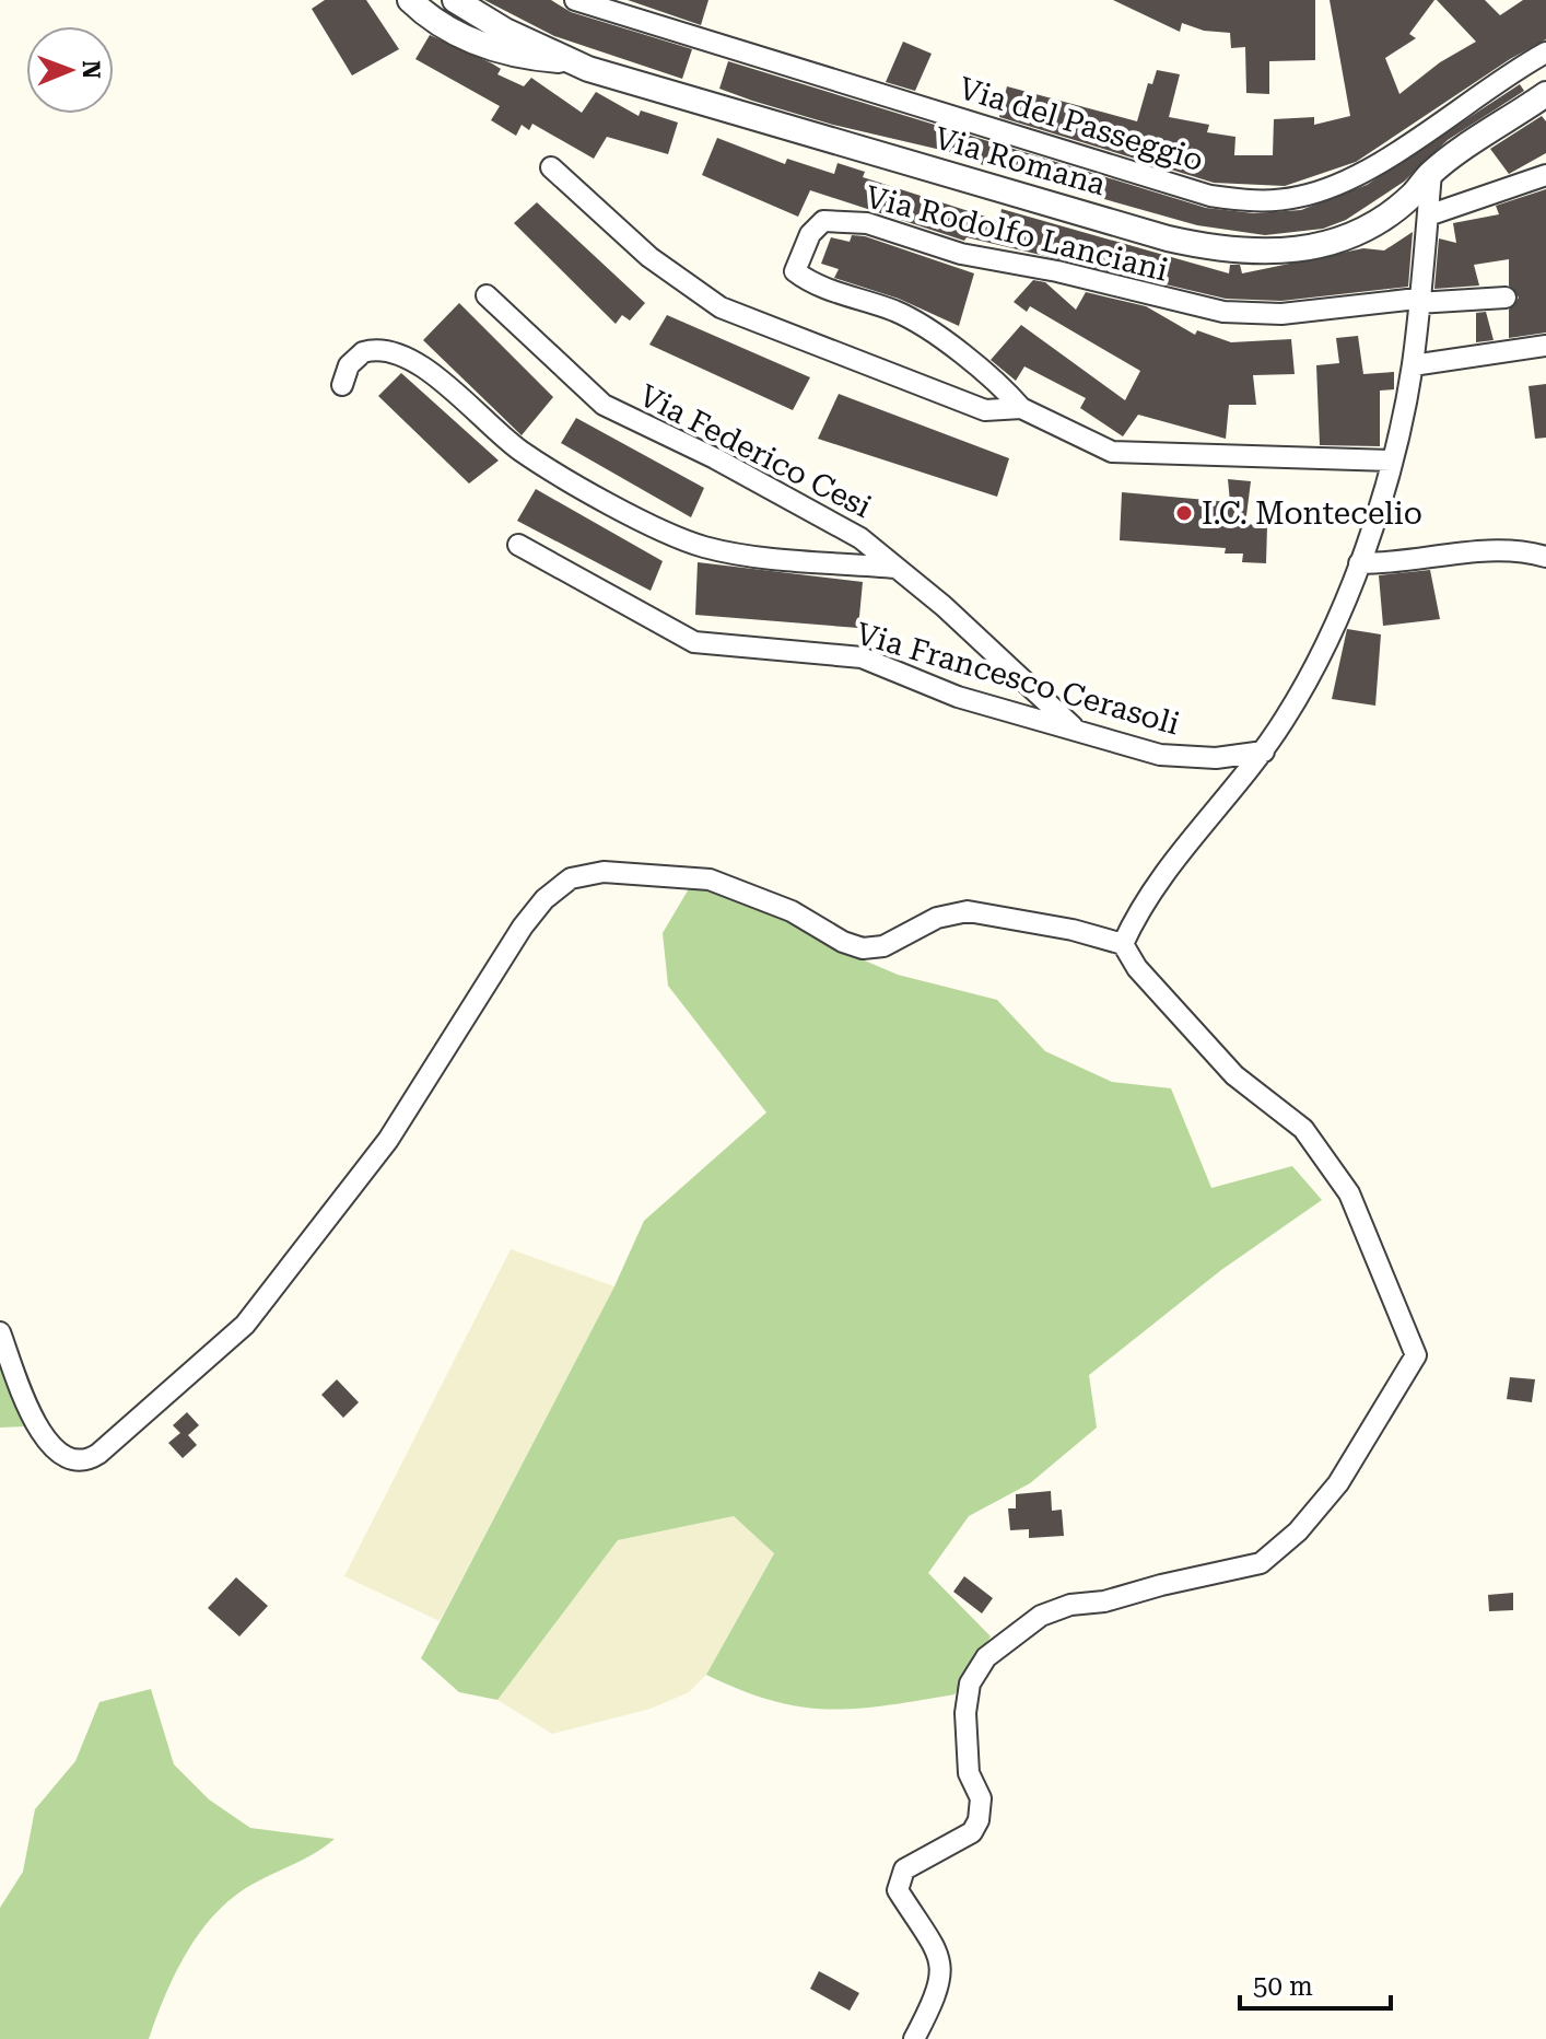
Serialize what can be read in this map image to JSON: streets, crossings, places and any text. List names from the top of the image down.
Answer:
{
  "streets": {
    "street": [
      "Via del Passeggio",
      "Via Romana",
      "Via Rodolfo Lanciani",
      "Via Federico Cesi",
      "Via Francesco Cerasoli"
    ]
  },
  "crossings": [
    ["Via Federico Cesi", "Via Francesco Cerasoli"]
  ],
  "places": ["I.C. Montecelio"],
  "scale_bar": "50 m",
  "north": "right"
}
